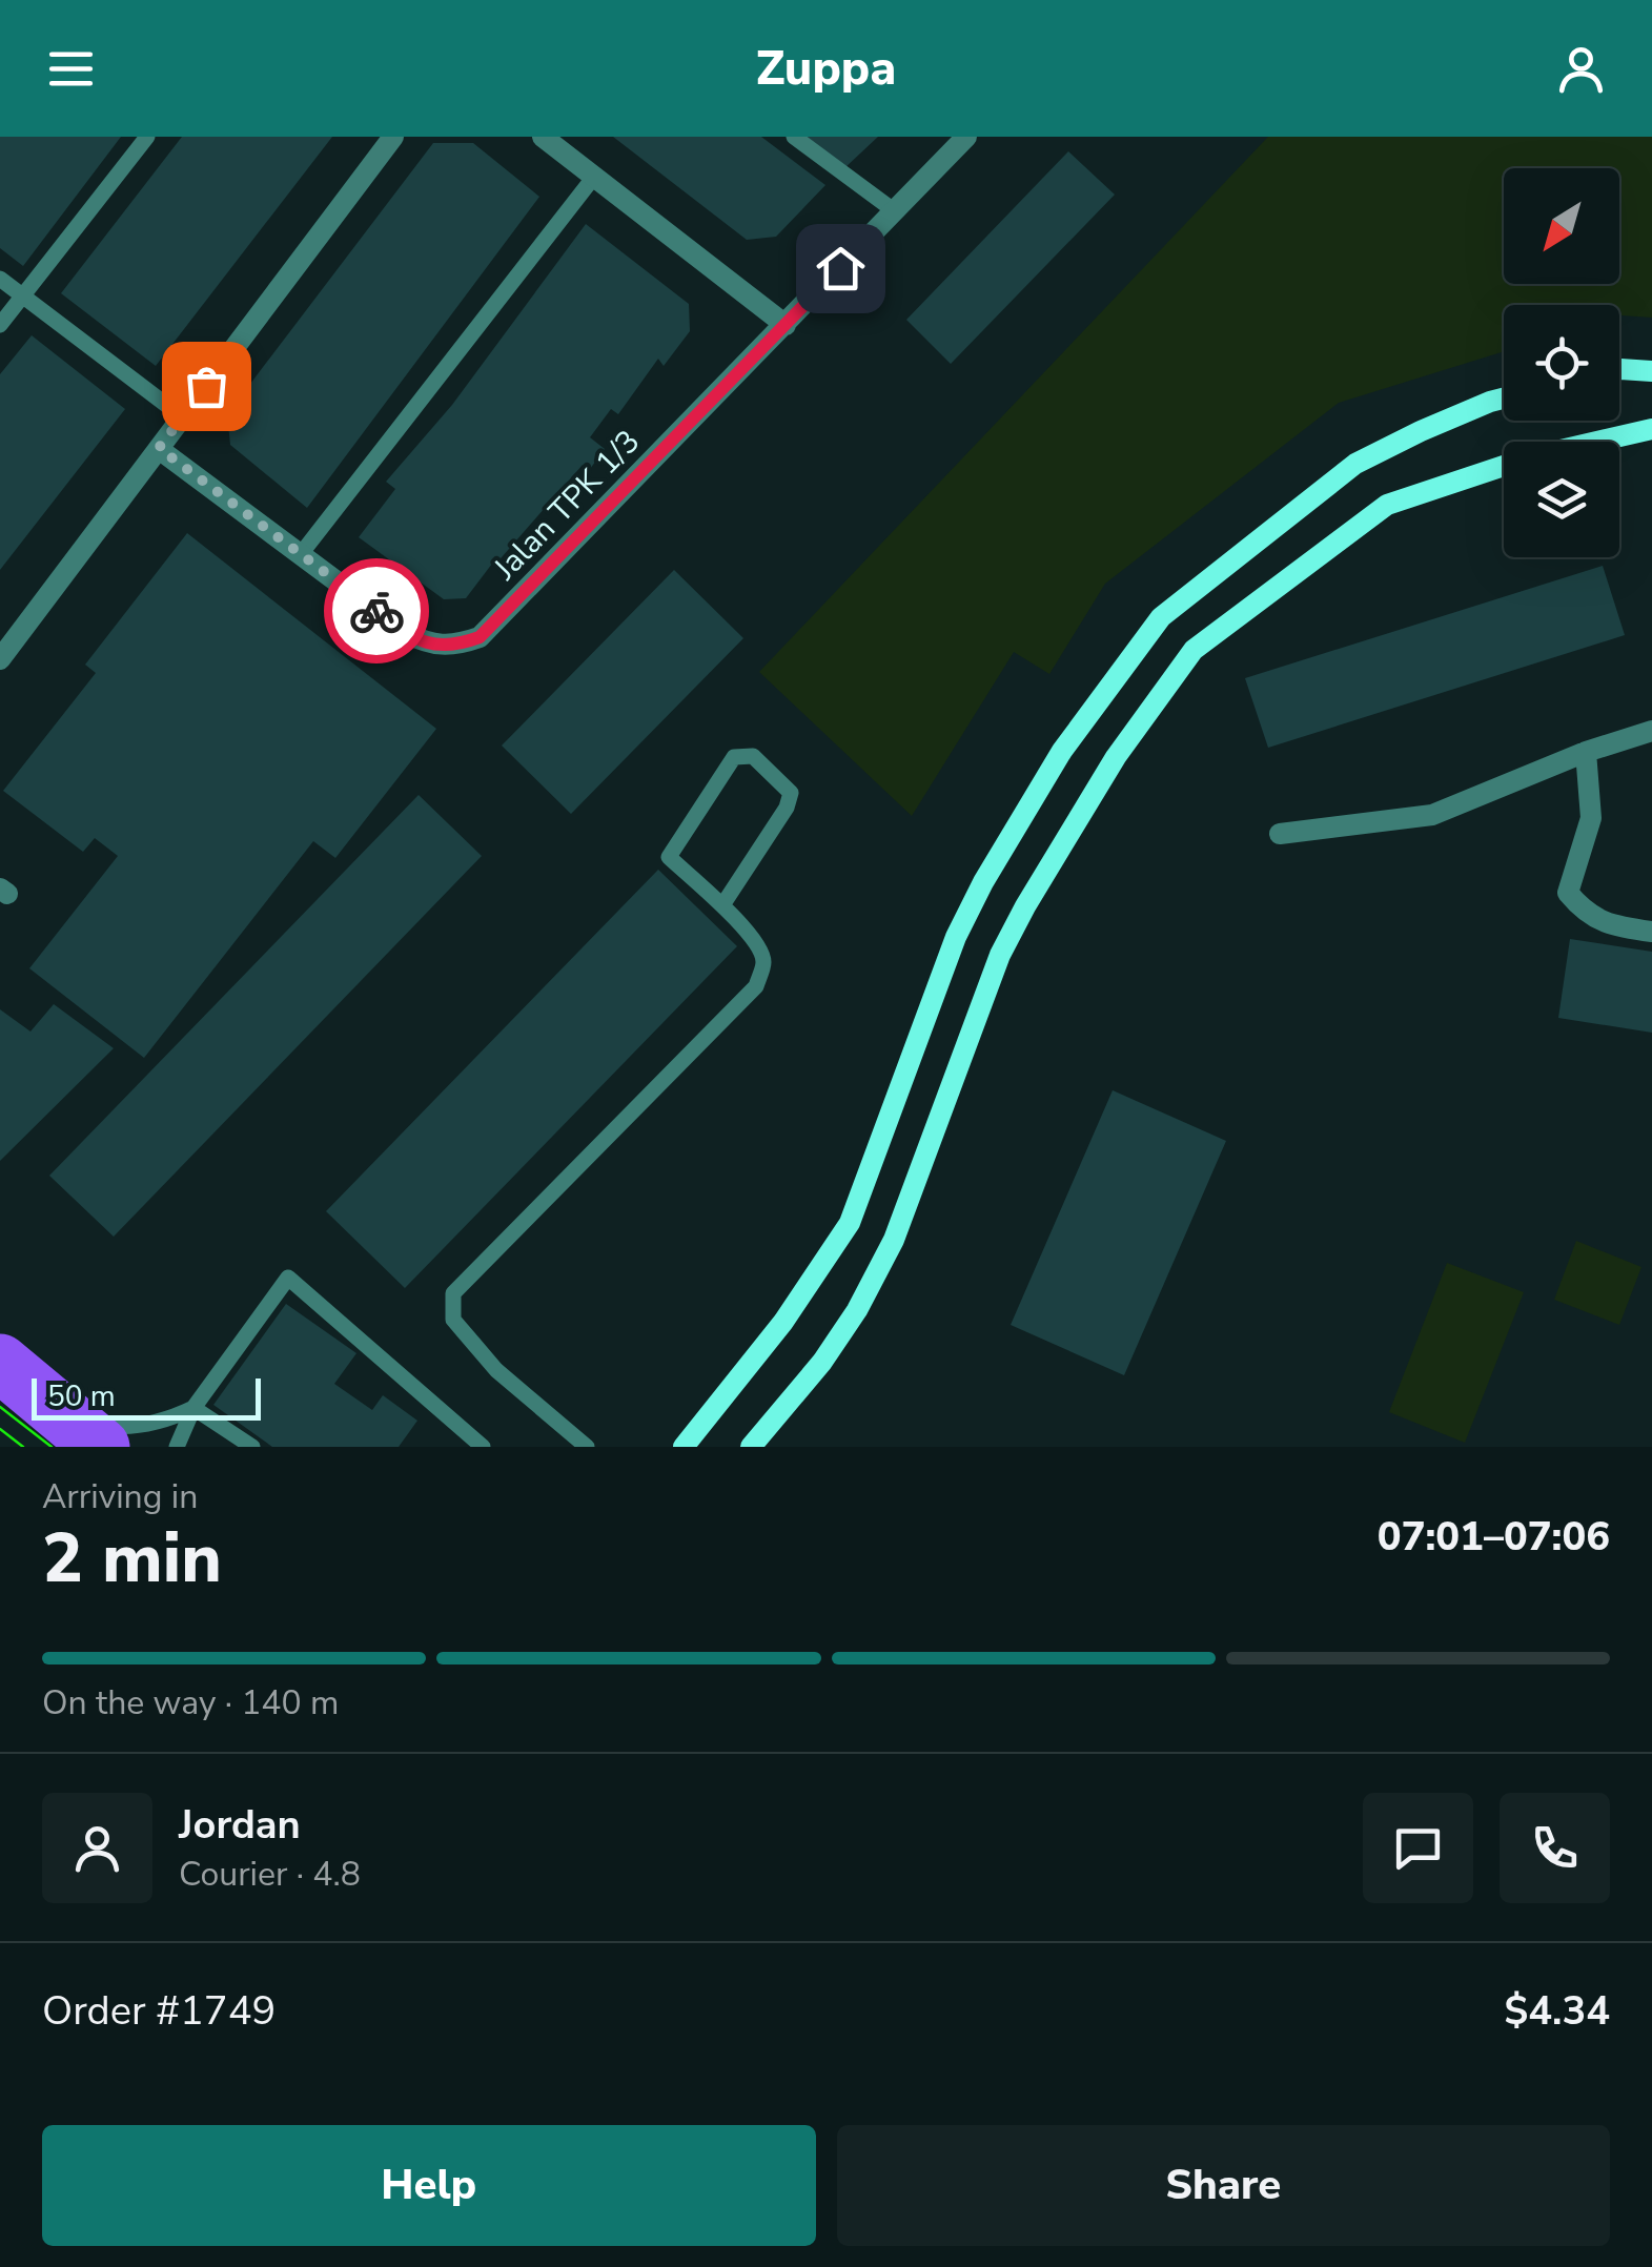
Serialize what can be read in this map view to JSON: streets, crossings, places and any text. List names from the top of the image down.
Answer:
{
  "streets": {
    "street": ["Jalan TPK 1/3"]
  },
  "scale_bar": "50 m",
  "north": "bottom left",
  "page": {
    "header": "Zuppa",
    "scale": "50 m",
    "heading": ["2 min", "Arriving in", "07:01–07:06"],
    "panel": [
      "Jordan",
      "Courier · 4.8",
      "Order #1749",
      "$4.34"
    ],
    "bar": "On the way · 140 m",
    "buttons": ["Help", "Share"]
  }
}
